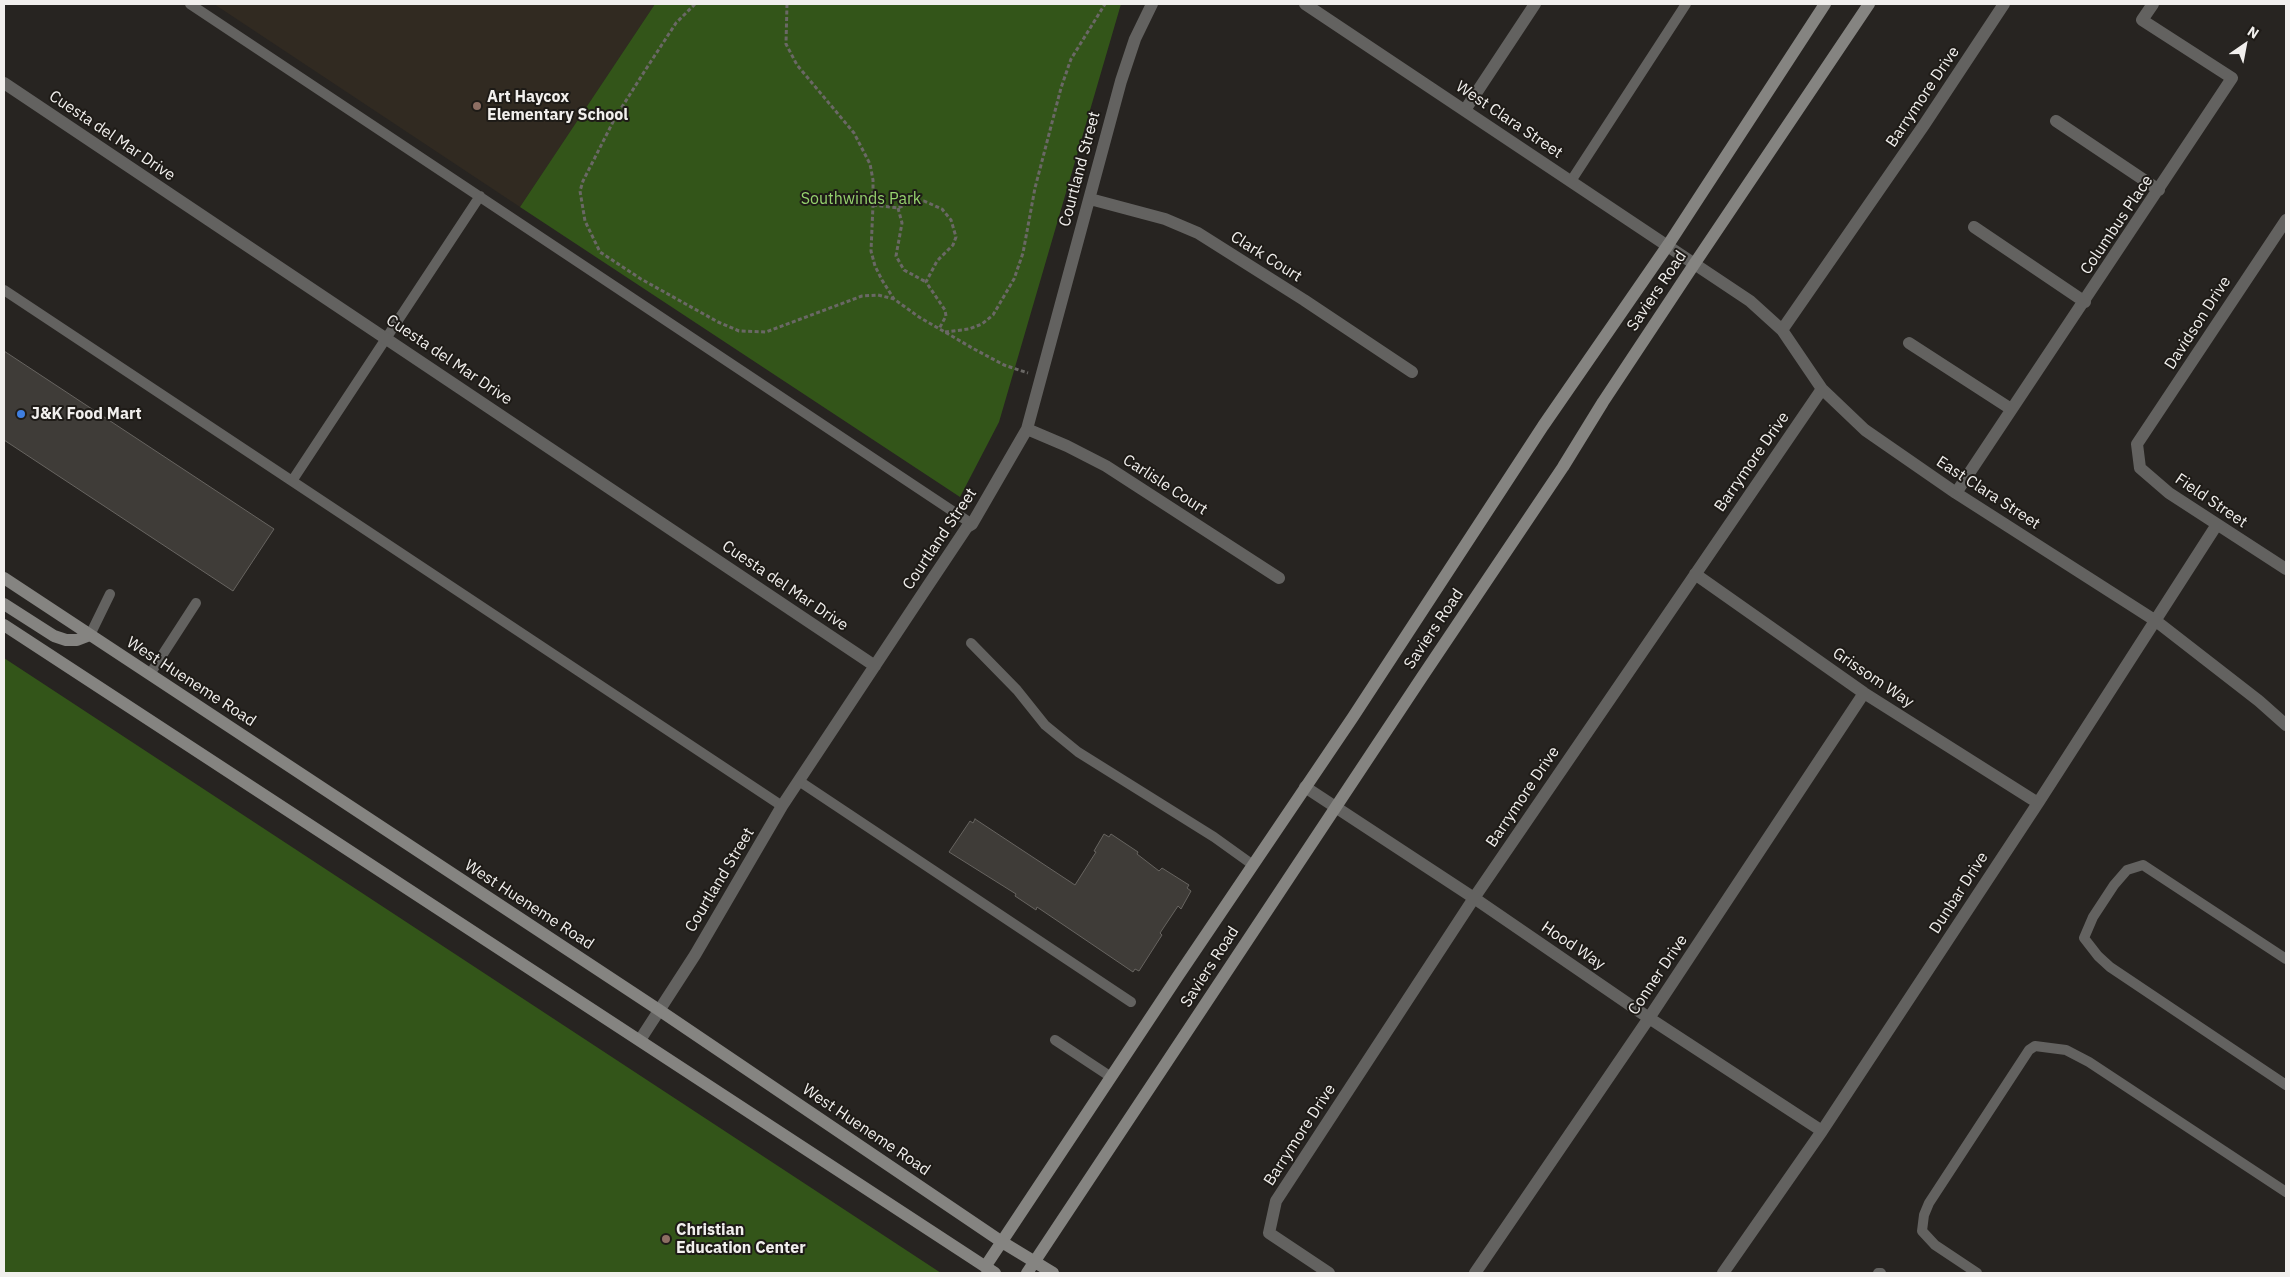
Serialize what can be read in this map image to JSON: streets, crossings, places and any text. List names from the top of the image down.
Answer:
{
  "streets": {
    "main road": ["Saviers Road", "West Hueneme Road"],
    "street": [
      "Barrymore Drive",
      "West Clara Street",
      "Cuesta del Mar Drive",
      "Courtland Street",
      "Columbus Place",
      "Clark Court",
      "Davidson Drive",
      "Carlisle Court",
      "East Clara Street",
      "Field Street",
      "Grissom Way",
      "Dunbar Drive",
      "Hood Way",
      "Conner Drive"
    ]
  },
  "crossings": [
    ["Barrymore Drive", "East Clara Street"],
    ["Barrymore Drive", "Grissom Way"],
    ["Barrymore Drive", "Hood Way"],
    ["West Clara Street", "Saviers Road"],
    ["West Clara Street", "East Clara Street"],
    ["Cuesta del Mar Drive", "Courtland Street"],
    ["Courtland Street", "Clark Court"],
    ["Courtland Street", "Carlisle Court"],
    ["Courtland Street", "West Hueneme Road"],
    ["Columbus Place", "East Clara Street"],
    ["Saviers Road", "East Clara Street"],
    ["Saviers Road", "West Hueneme Road"],
    ["Saviers Road", "Hood Way"],
    ["Davidson Drive", "Field Street"],
    ["East Clara Street", "Dunbar Drive"],
    ["Field Street", "Dunbar Drive"],
    ["Grissom Way", "Dunbar Drive"],
    ["Grissom Way", "Conner Drive"],
    ["Dunbar Drive", "Hood Way"],
    ["Hood Way", "Conner Drive"]
  ],
  "parks": ["Southwinds Park"],
  "places": ["Art Haycox Elementary School", "J&K Food Mart", "Christian Education Center"],
  "north": "top right"
}
